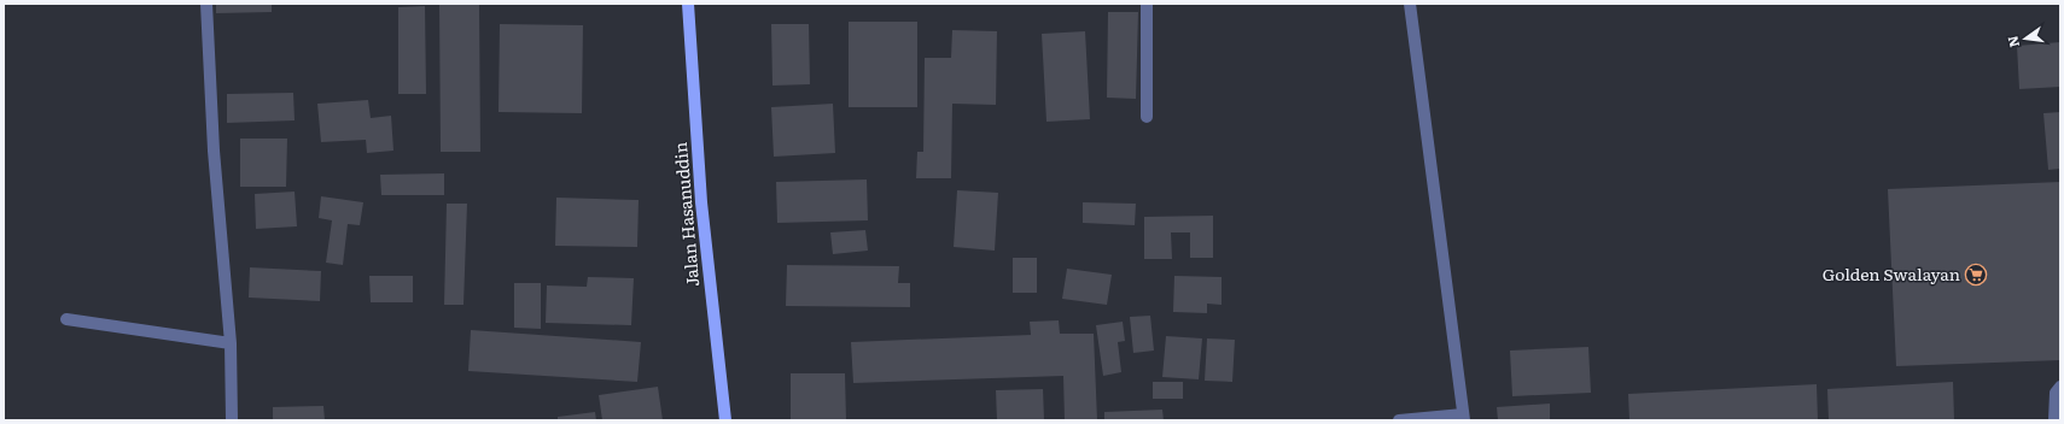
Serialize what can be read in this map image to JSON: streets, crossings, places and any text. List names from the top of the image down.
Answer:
{
  "streets": {
    "main road": ["Jalan Hasanuddin"]
  },
  "places": {
    "supermarket": ["Golden Swalayan"]
  },
  "north": "left"
}
